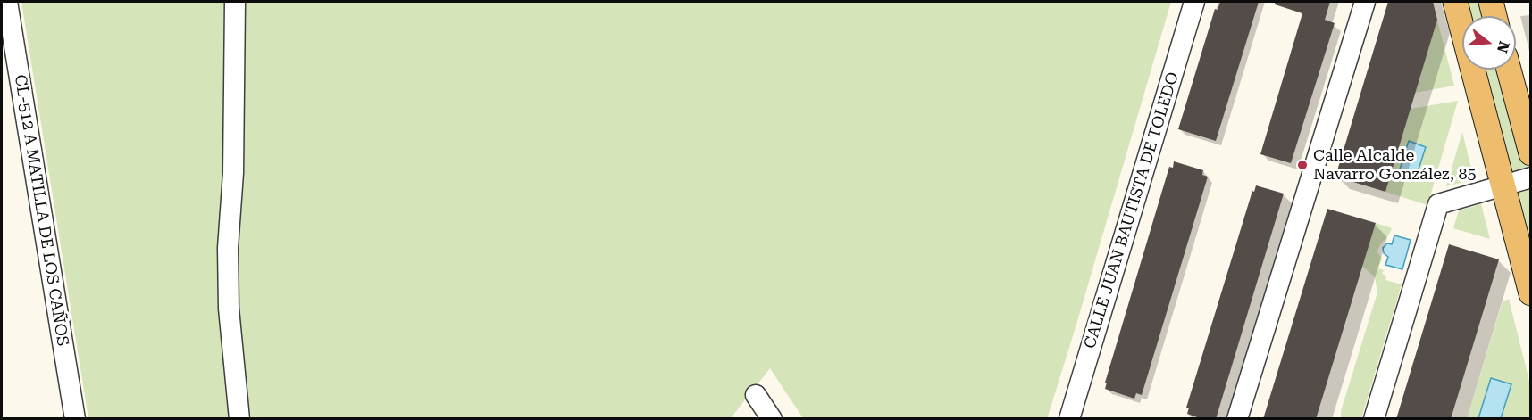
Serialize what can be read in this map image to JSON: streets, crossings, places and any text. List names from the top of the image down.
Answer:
{
  "streets": {
    "street": ["CL-512 A MATILLA DE LOS CAÑOS", "CALLE JUAN BAUTISTA DE TOLEDO"]
  },
  "places": ["Calle Alcalde Navarro González, 85"],
  "north": "right"
}
